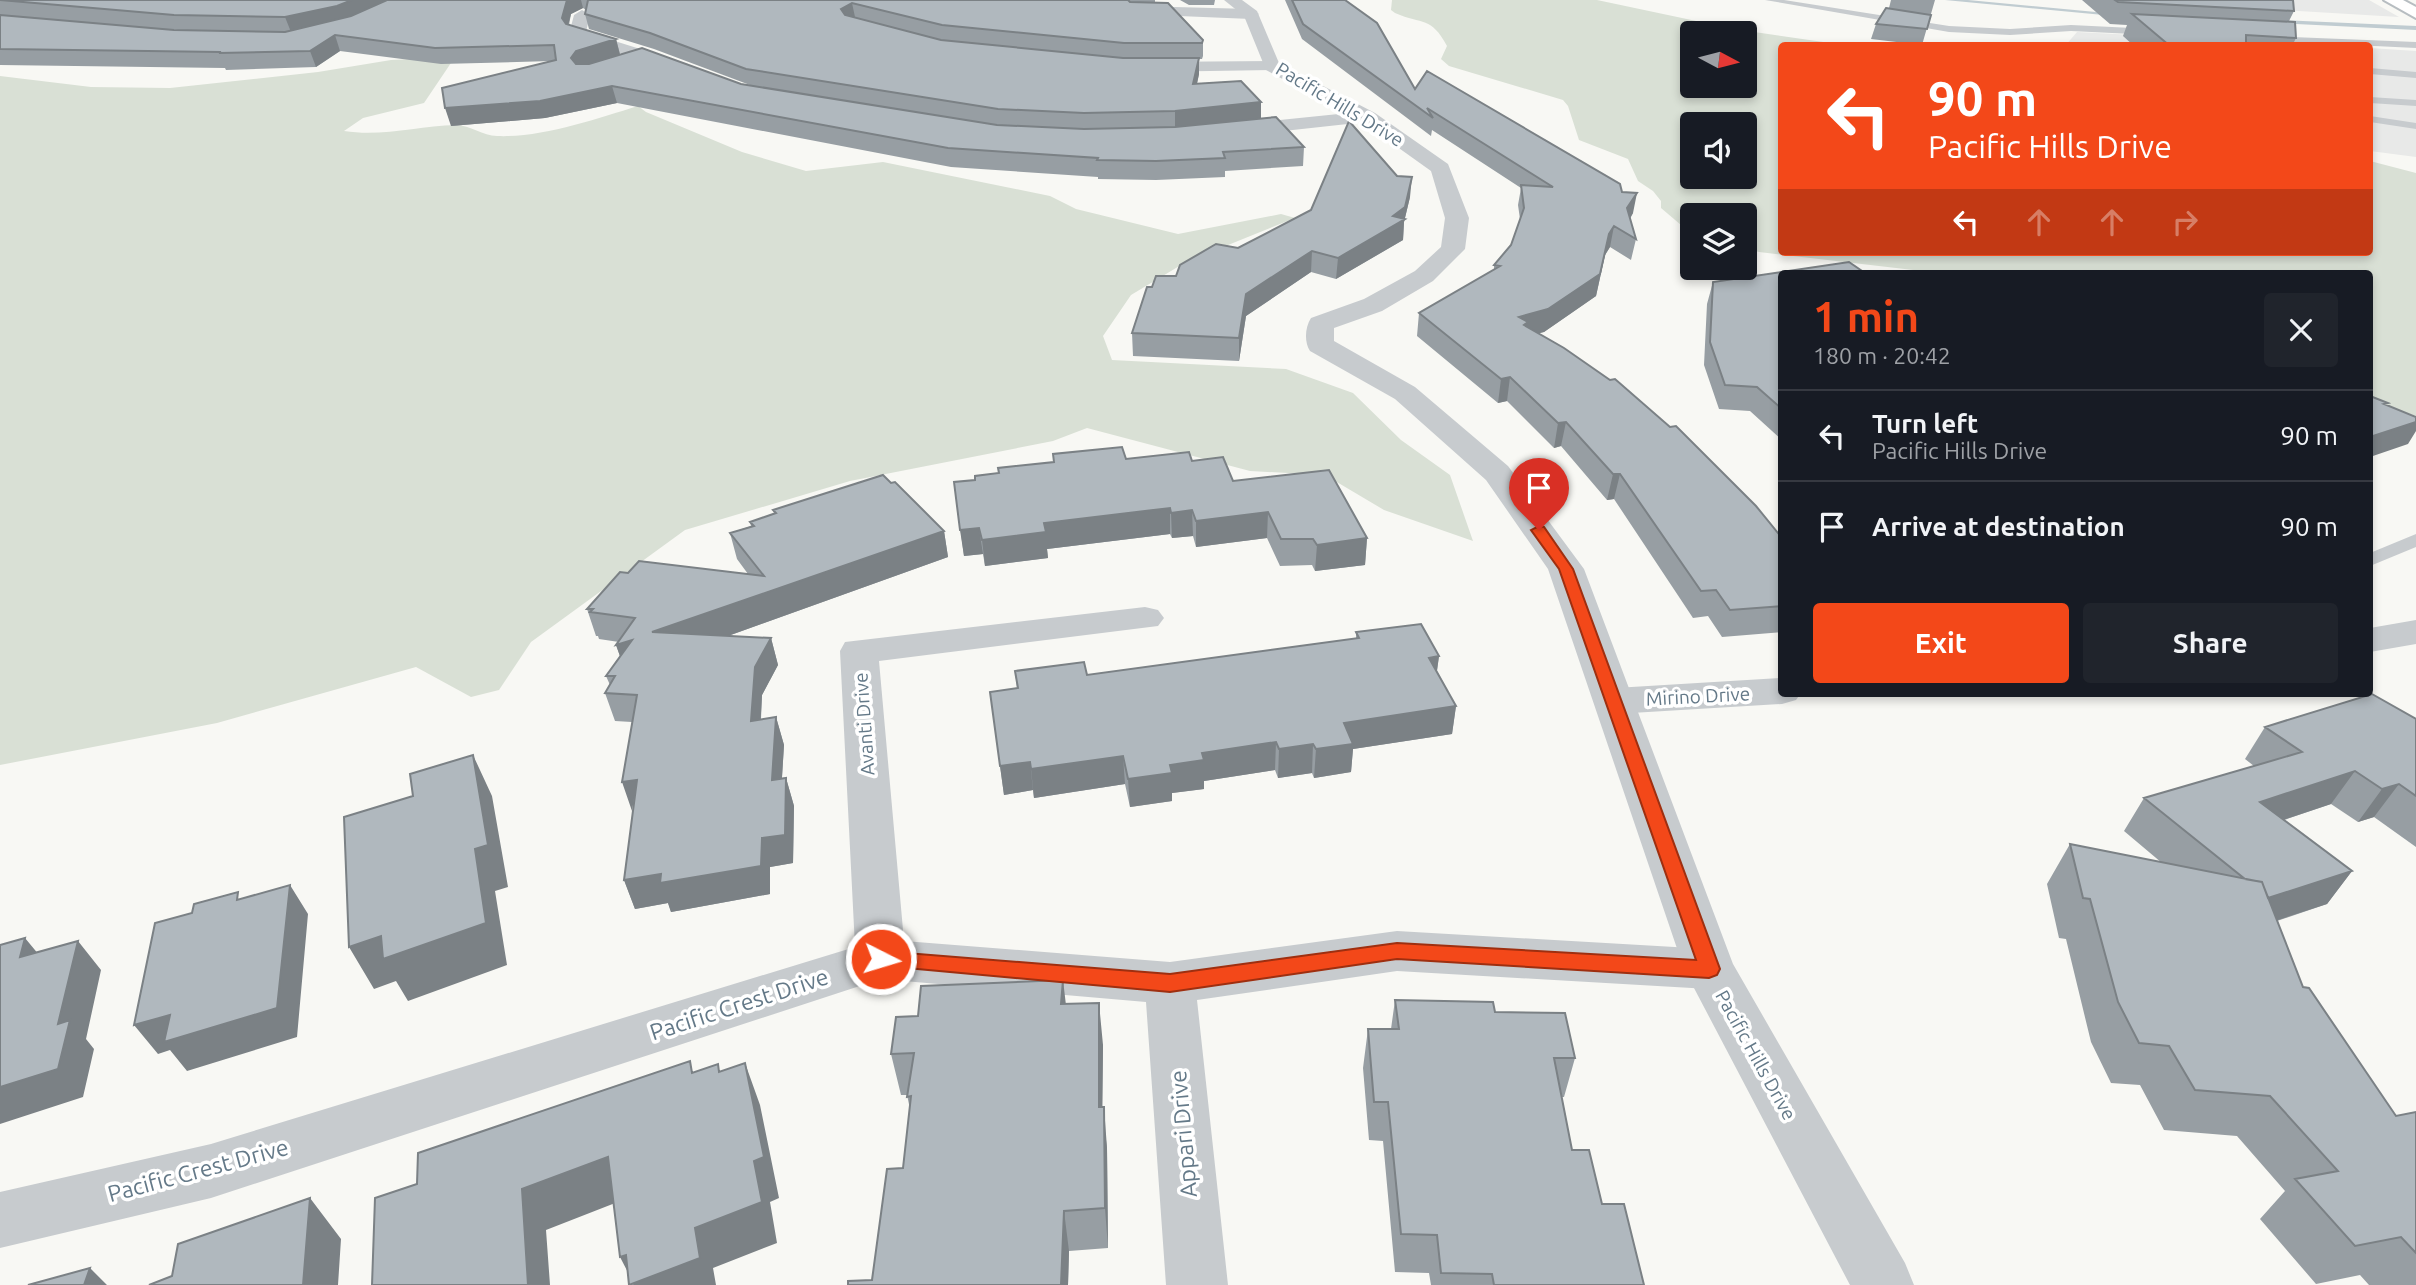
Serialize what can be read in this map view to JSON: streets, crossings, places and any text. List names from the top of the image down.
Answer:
{
  "streets": {
    "street": [
      "Pacific Hills Drive",
      "Mirino Drive",
      "Avanti Drive",
      "Pacific Crest Drive",
      "Appari Drive"
    ]
  },
  "crossings": [
    ["Pacific Hills Drive", "Mirino Drive"],
    ["Pacific Hills Drive", "Pacific Crest Drive"],
    ["Avanti Drive", "Pacific Crest Drive"],
    ["Pacific Crest Drive", "Appari Drive"]
  ],
  "north": "right",
  "page": {
    "turn": ["90 m", "Pacific Hills Drive"],
    "heading": ["1 min", "180 m · 20:42"],
    "list": [
      {
        "name": "Turn left",
        "note": "Pacific Hills Drive",
        "value": "90 m"
      },
      {
        "name": "Arrive at destination",
        "value": "90 m"
      }
    ],
    "buttons": ["Exit", "Share"]
  }
}
